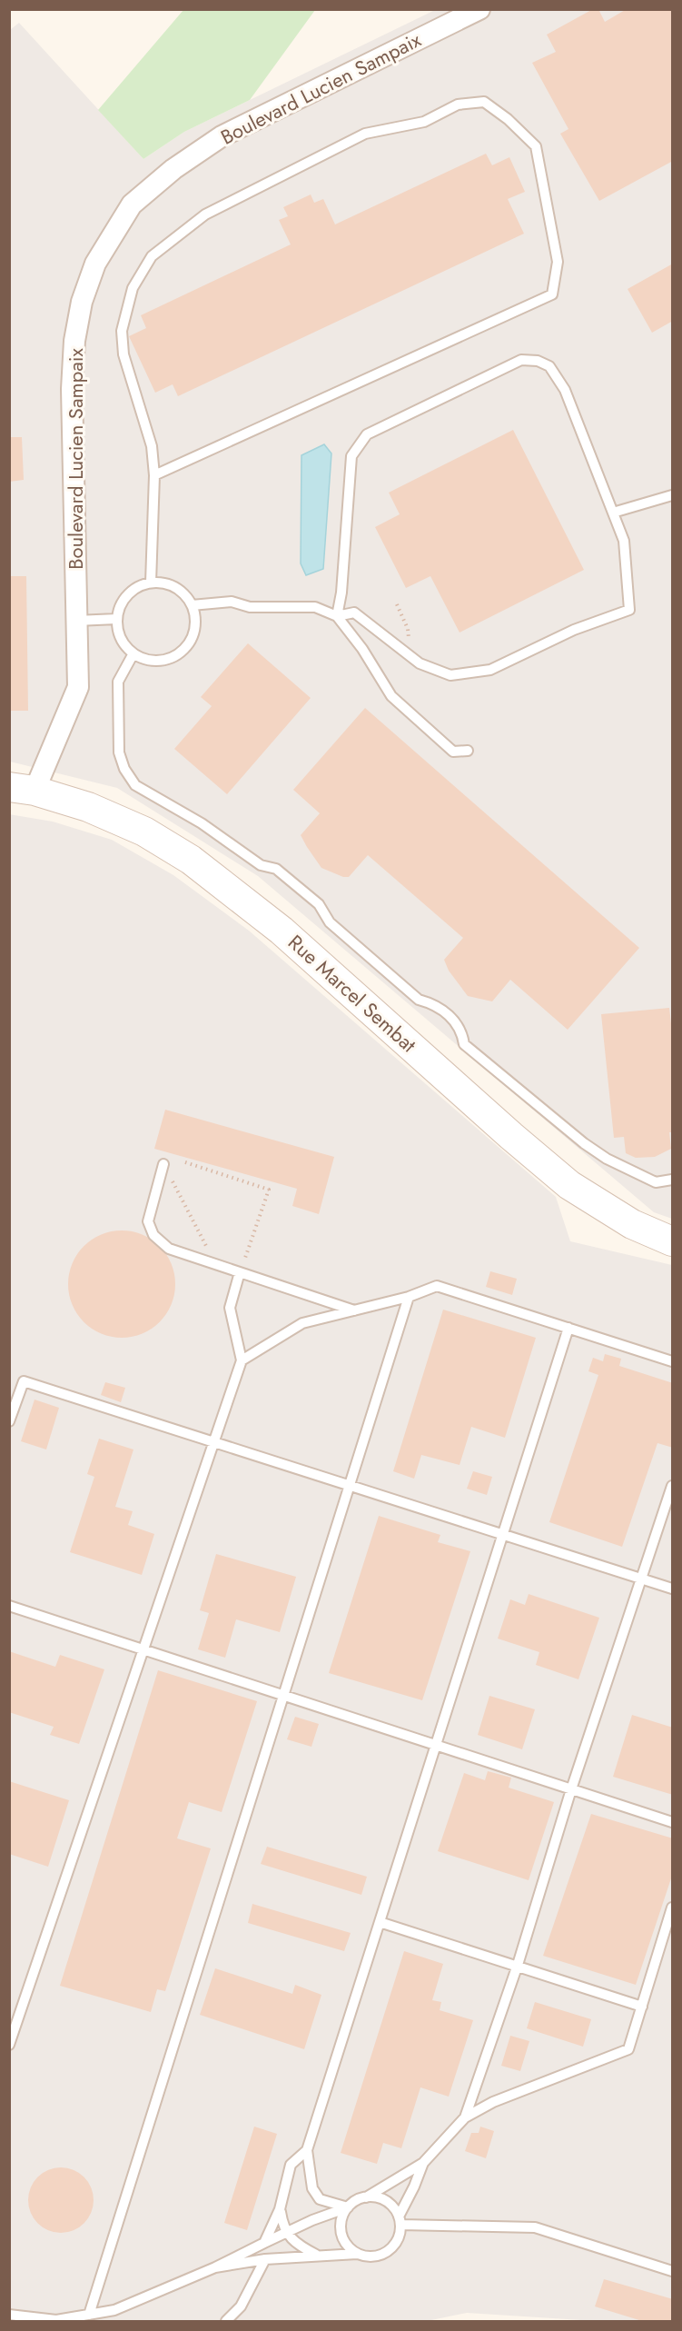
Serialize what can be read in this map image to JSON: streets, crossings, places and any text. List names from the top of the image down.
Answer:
{
  "streets": {
    "main road": ["Rue Marcel Sembat"],
    "street": ["Boulevard Lucien Sampaix"]
  },
  "crossings": [
    ["Boulevard Lucien Sampaix", "Rue Marcel Sembat"]
  ]
}
